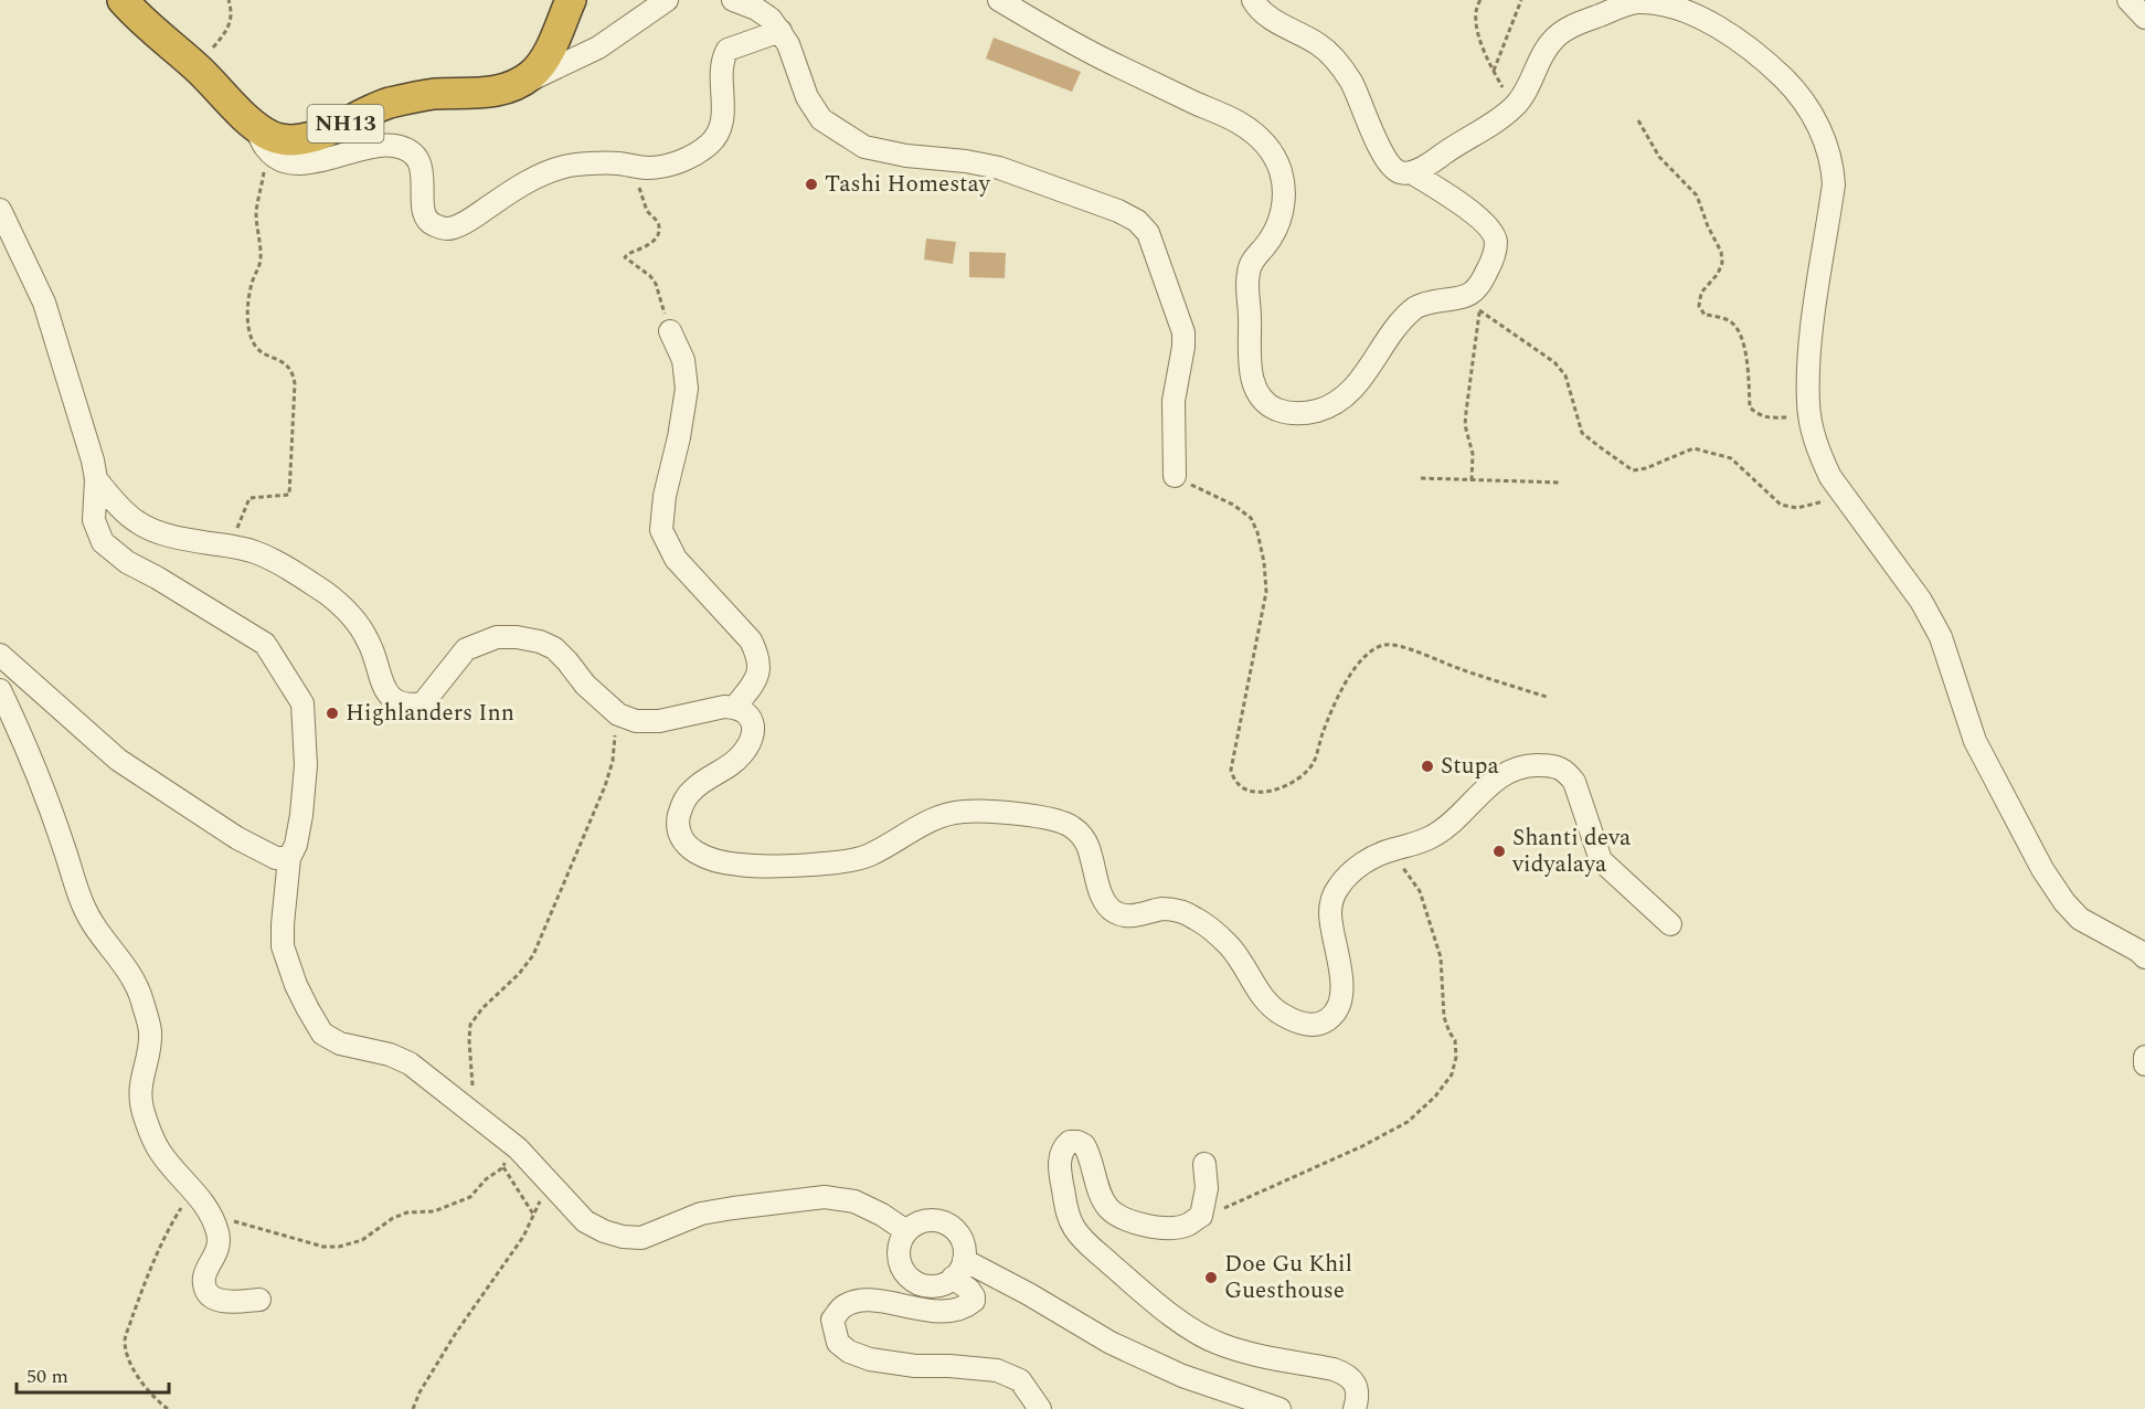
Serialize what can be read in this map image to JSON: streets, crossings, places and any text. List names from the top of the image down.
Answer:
{
  "streets": {
    "highway": ["NH13"]
  },
  "places": [
    "Tashi Homestay",
    "Highlanders Inn",
    "Stupa",
    "Shanti deva vidyalaya",
    "Doe Gu Khil Guesthouse"
  ],
  "scale_bar": "50 m"
}
